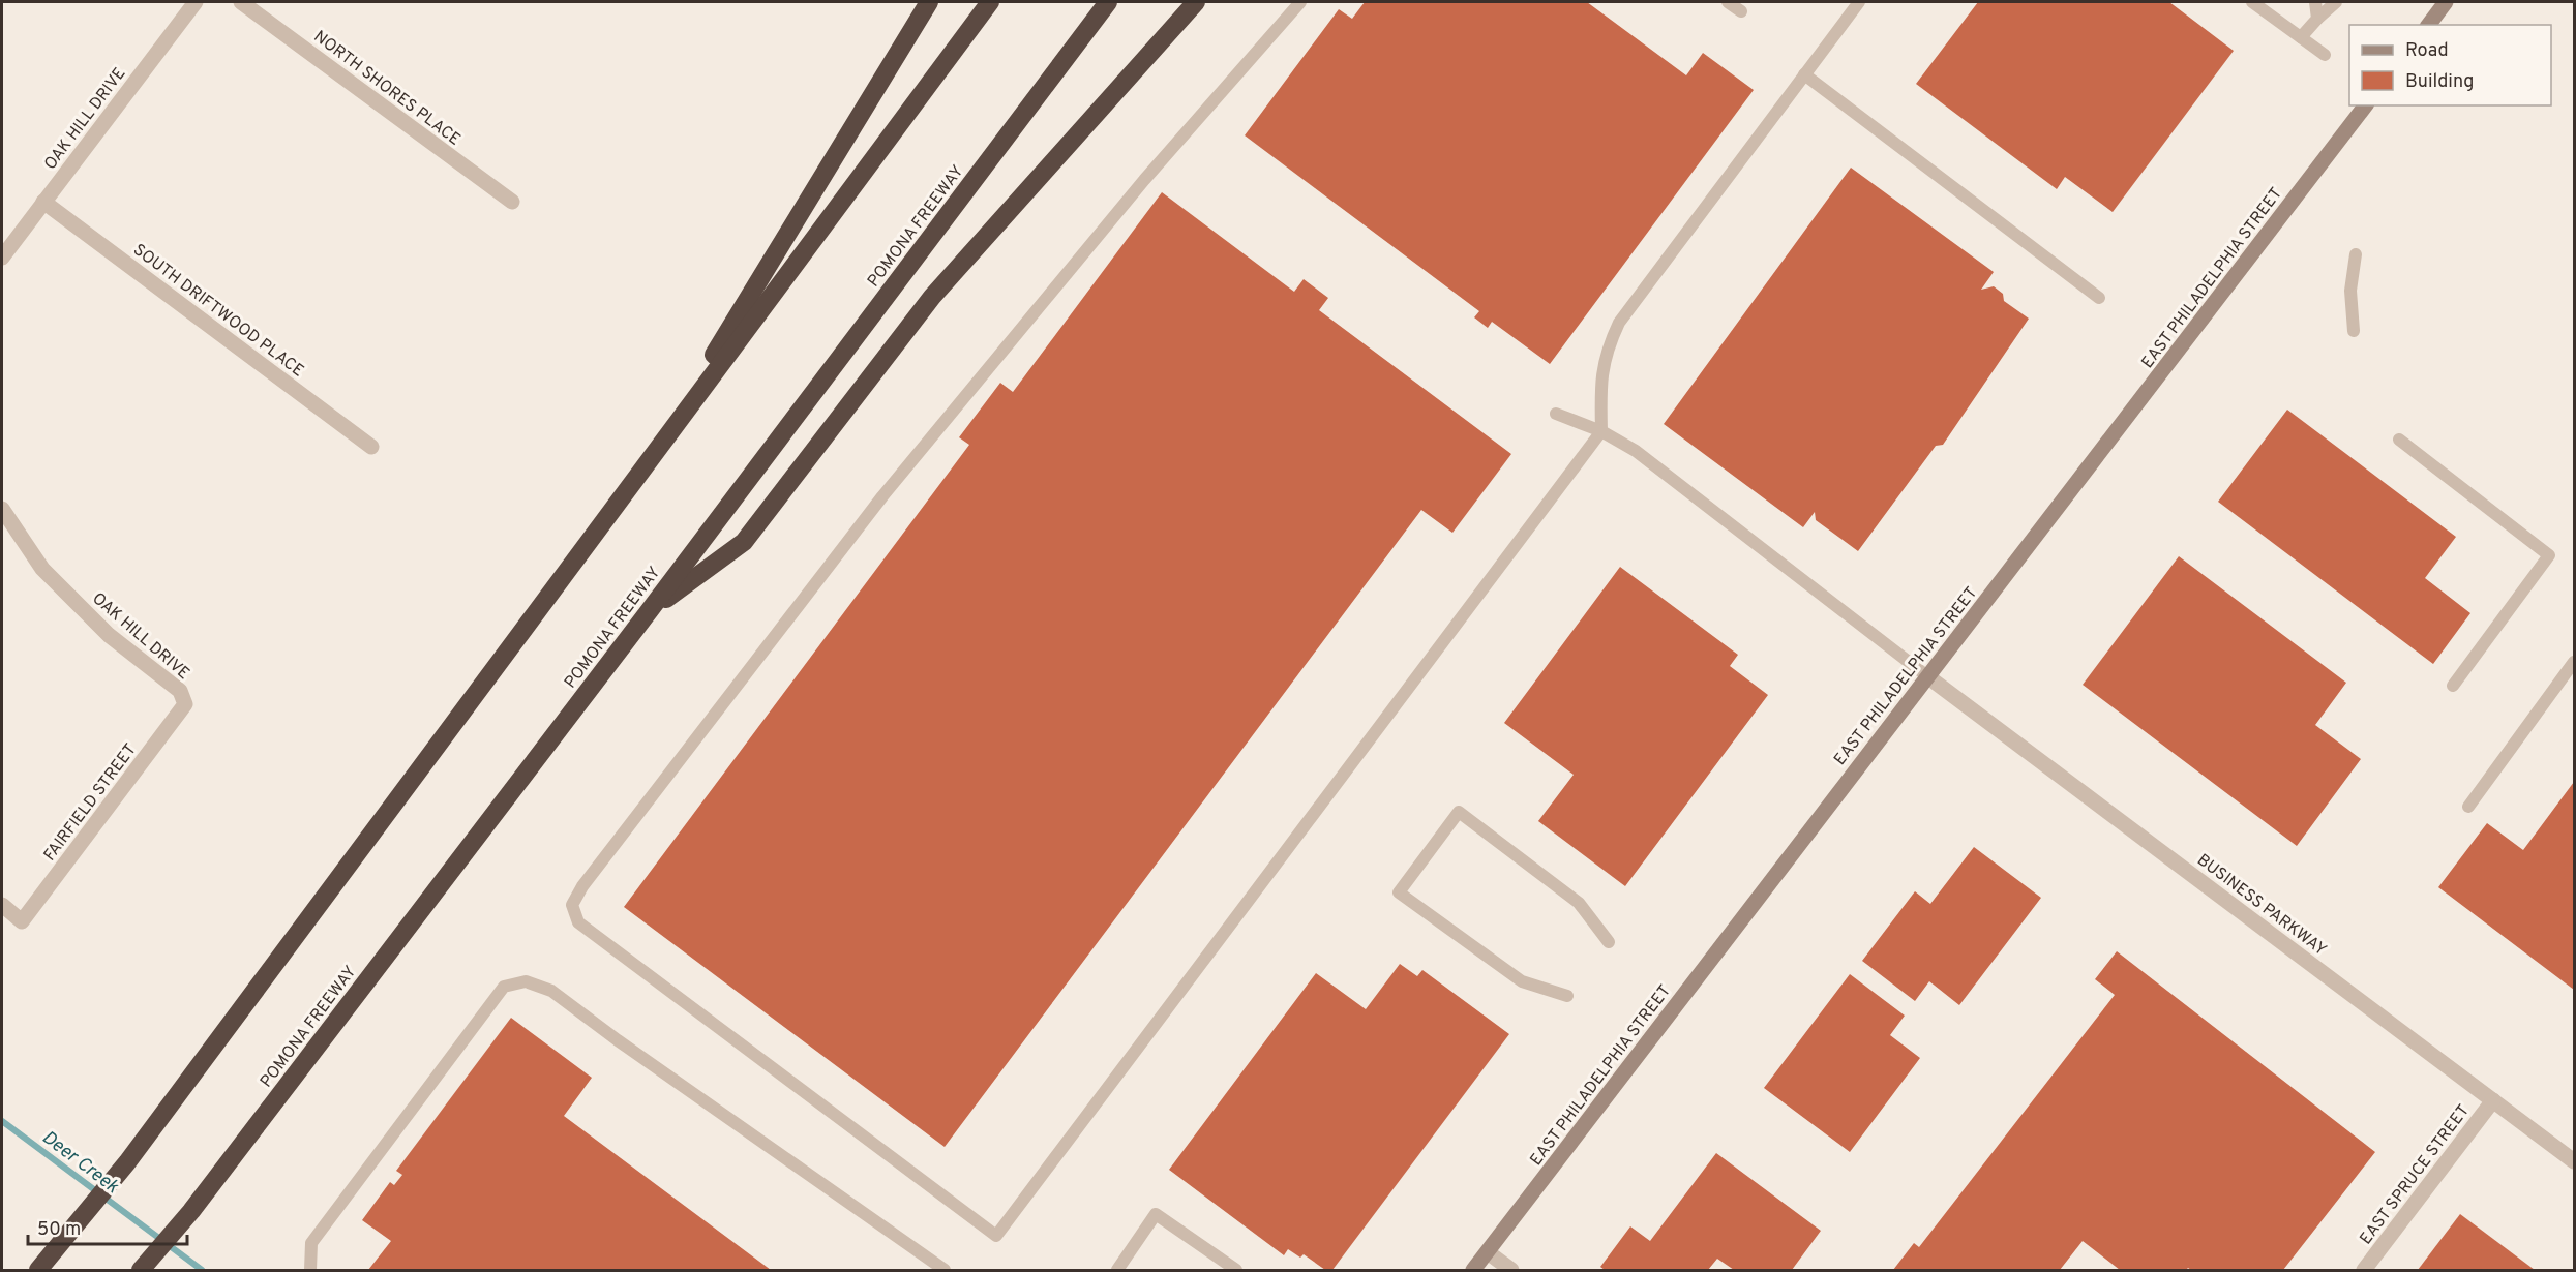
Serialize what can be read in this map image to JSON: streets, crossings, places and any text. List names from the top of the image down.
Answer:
{
  "streets": {
    "highway": ["POMONA FREEWAY"],
    "street": [
      "NORTH SHORES PLACE",
      "OAK HILL DRIVE",
      "EAST PHILADELPHIA STREET",
      "SOUTH DRIFTWOOD PLACE",
      "FAIRFIELD STREET",
      "BUSINESS PARKWAY",
      "EAST SPRUCE STREET"
    ]
  },
  "crossings": [
    ["OAK HILL DRIVE", "SOUTH DRIFTWOOD PLACE"],
    ["OAK HILL DRIVE", "FAIRFIELD STREET"],
    ["EAST PHILADELPHIA STREET", "BUSINESS PARKWAY"],
    ["BUSINESS PARKWAY", "EAST SPRUCE STREET"]
  ],
  "water": ["Deer Creek"],
  "legend": ["Road", "Building"],
  "scale_bar": "50 m"
}
